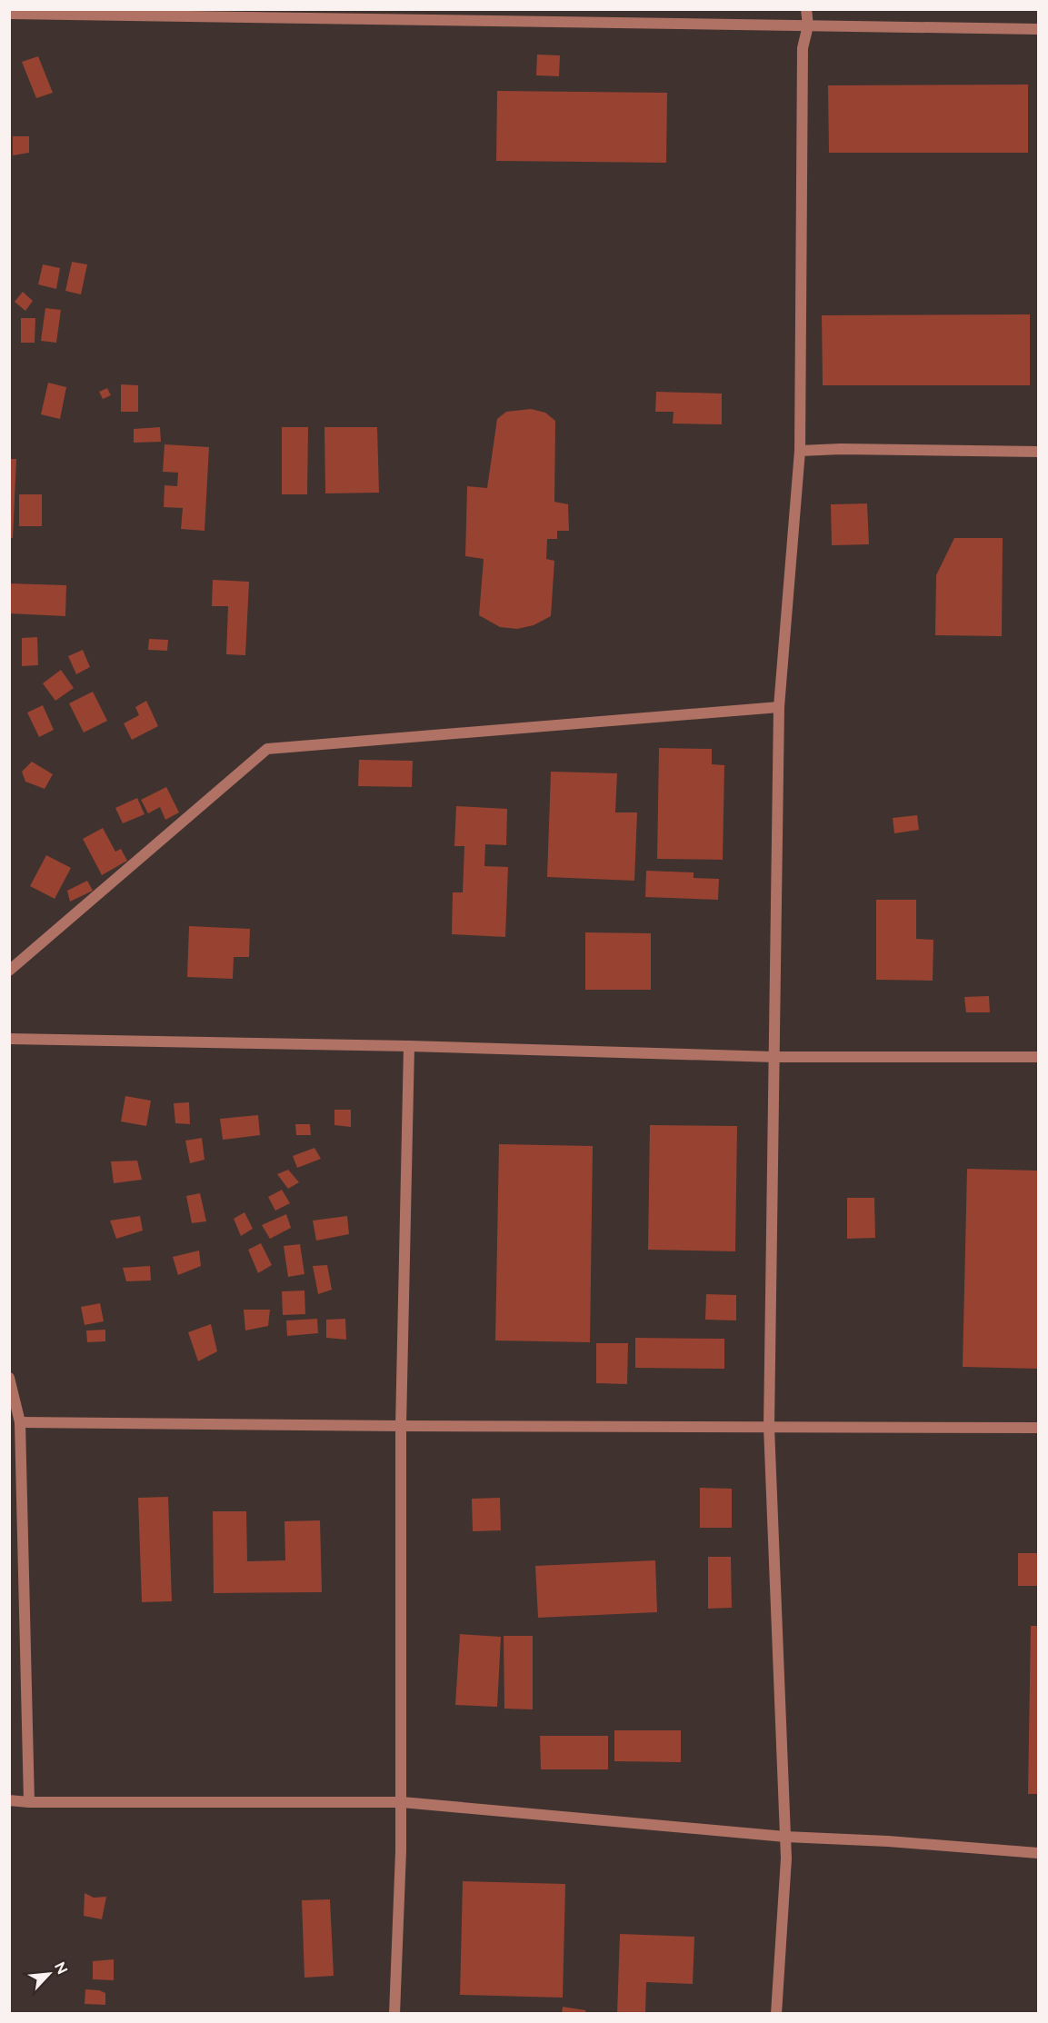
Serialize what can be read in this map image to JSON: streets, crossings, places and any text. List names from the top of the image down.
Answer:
{
  "north": "top right"
}
